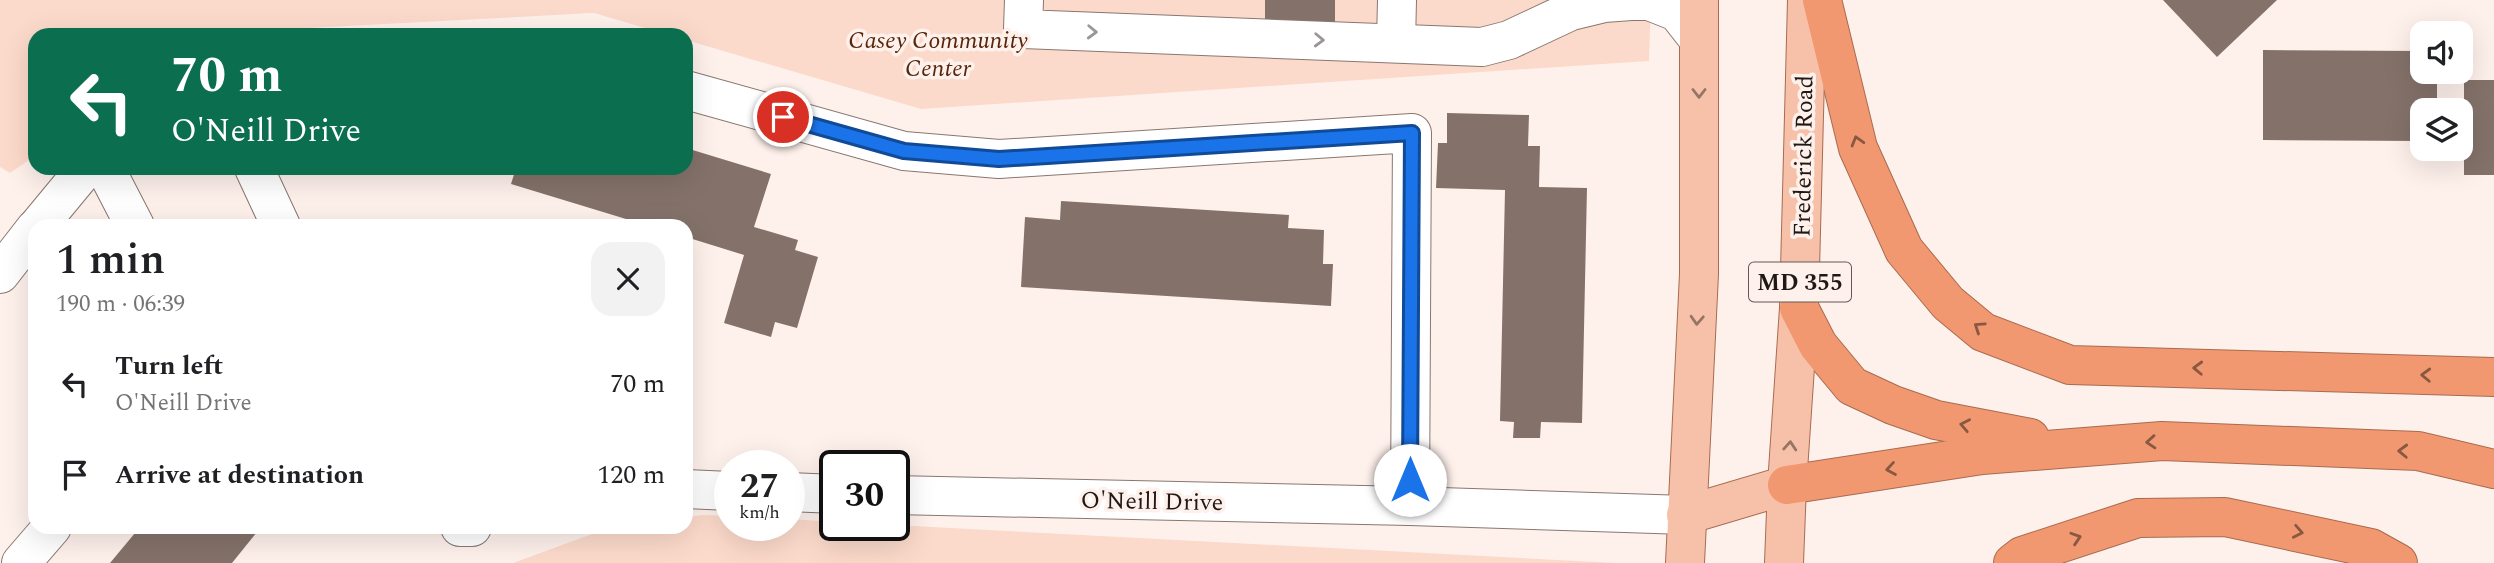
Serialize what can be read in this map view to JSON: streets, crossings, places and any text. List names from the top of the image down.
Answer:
{
  "streets": {
    "main road": ["Frederick Road", "MD 355", "O'Neill Drive"]
  },
  "crossings": [
    ["Frederick Road", "O'Neill Drive"]
  ],
  "parks": ["Casey Community Center"],
  "page": {
    "turn": ["70 m", "O'Neill Drive"],
    "heading": ["1 min", "190 m · 06:39"],
    "list": [
      {
        "name": "Turn left",
        "note": "O'Neill Drive",
        "value": "70 m"
      },
      {
        "name": "Arrive at destination",
        "value": "120 m"
      }
    ],
    "speed": "27 km/h",
    "limit": "30"
  }
}
